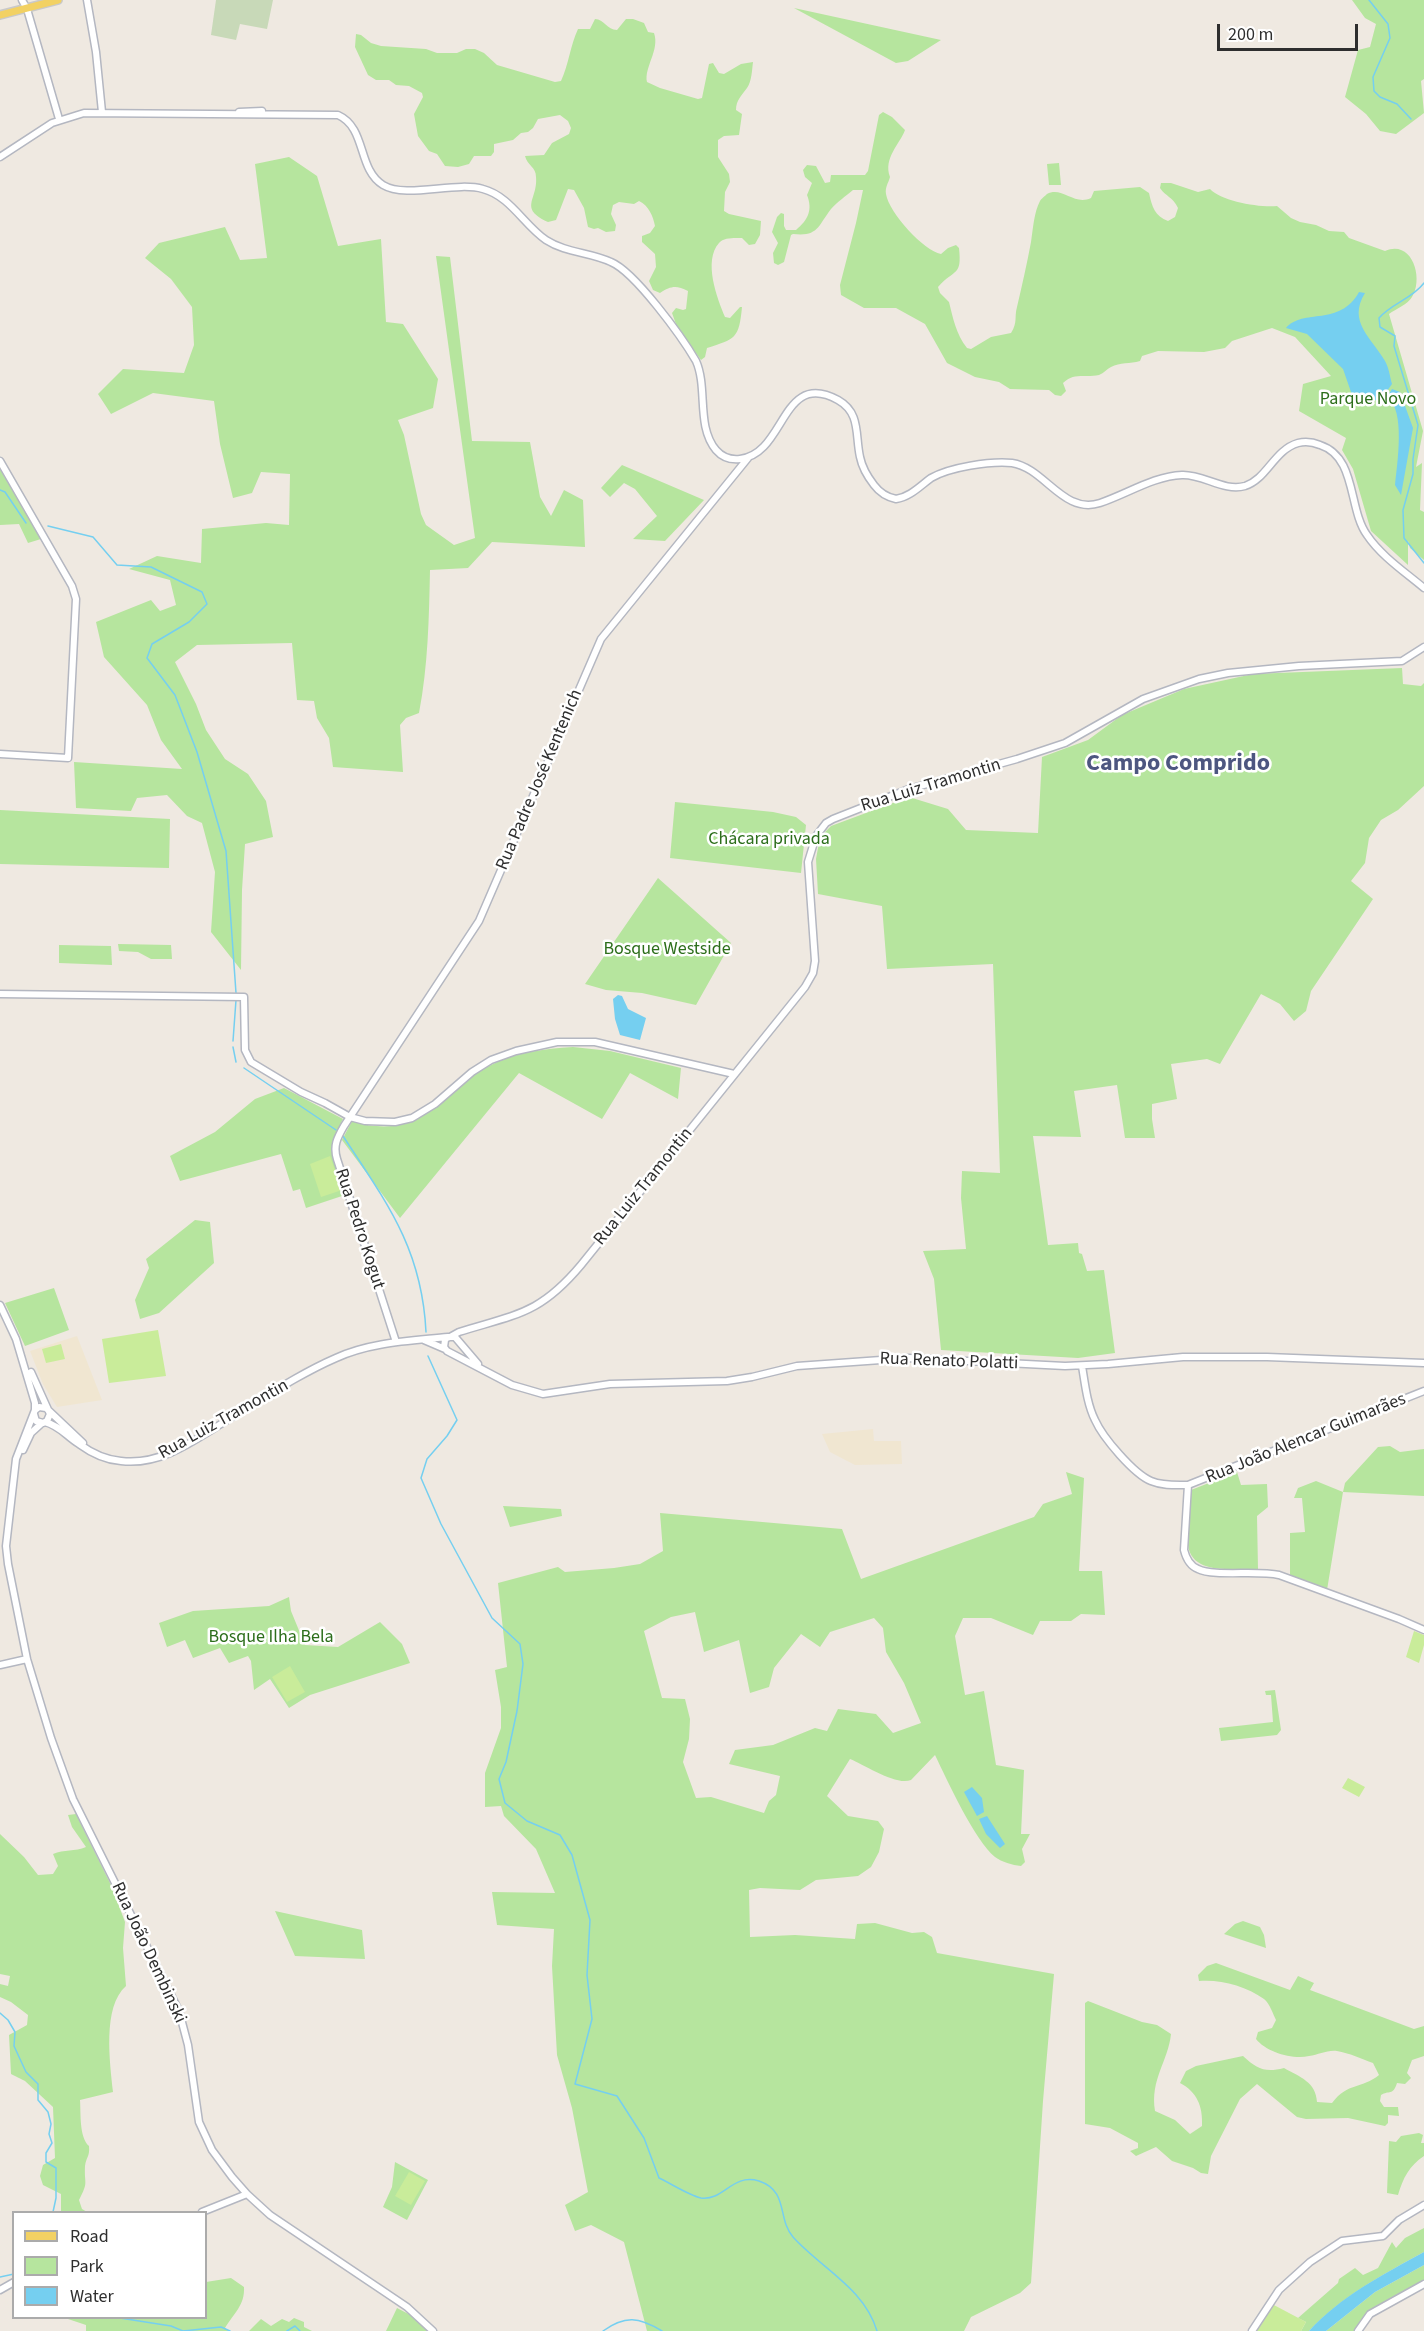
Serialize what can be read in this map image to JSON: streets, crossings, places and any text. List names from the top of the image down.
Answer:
{
  "streets": {
    "main road": [
      "Rua Padre José Kentenich",
      "Rua Luiz Tramontin",
      "Rua Pedro Kogut",
      "Rua Renato Polatti",
      "Rua João Alencar Guimarães",
      "Rua João Dembinski"
    ]
  },
  "crossings": [
    ["Rua Padre José Kentenich", "Rua Pedro Kogut"],
    ["Rua Luiz Tramontin", "Rua Pedro Kogut"],
    ["Rua Luiz Tramontin", "Rua Renato Polatti"],
    ["Rua Luiz Tramontin", "Rua João Dembinski"]
  ],
  "districts": ["Campo Comprido"],
  "parks": [
    "Parque Novo",
    "Chácara privada",
    "Bosque Westside",
    "Bosque Ilha Bela"
  ],
  "legend": ["Road", "Park", "Water"],
  "scale_bar": "200 m"
}
